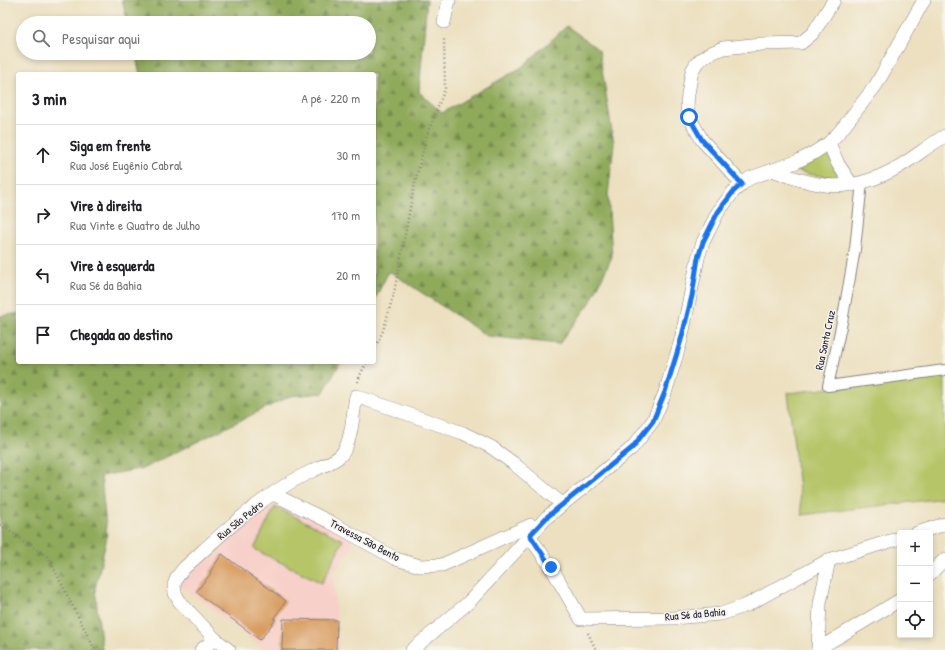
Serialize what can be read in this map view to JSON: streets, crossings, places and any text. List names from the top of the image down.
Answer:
{
  "streets": {
    "street": [
      "Rua Santa Cruz",
      "Rua São Pedro",
      "Travessa São Bento",
      "Rua Sé da Bahia"
    ]
  },
  "crossings": [
    ["Rua São Pedro", "Travessa São Bento"],
    ["Travessa São Bento", "Rua Sé da Bahia"]
  ],
  "page": {
    "search": "Pesquisar aqui",
    "heading": ["3 min", "A pé · 220 m"],
    "list": [
      ["Siga em frente", "Rua José Eugênio Cabral", "30 m"],
      ["Vire à direita", "Rua Vinte e Quatro de Julho", "170 m"],
      ["Vire à esquerda", "Rua Sé da Bahia", "20 m"],
      "Chegada ao destino"
    ],
    "map_buttons": ["+", "−"]
  }
}
